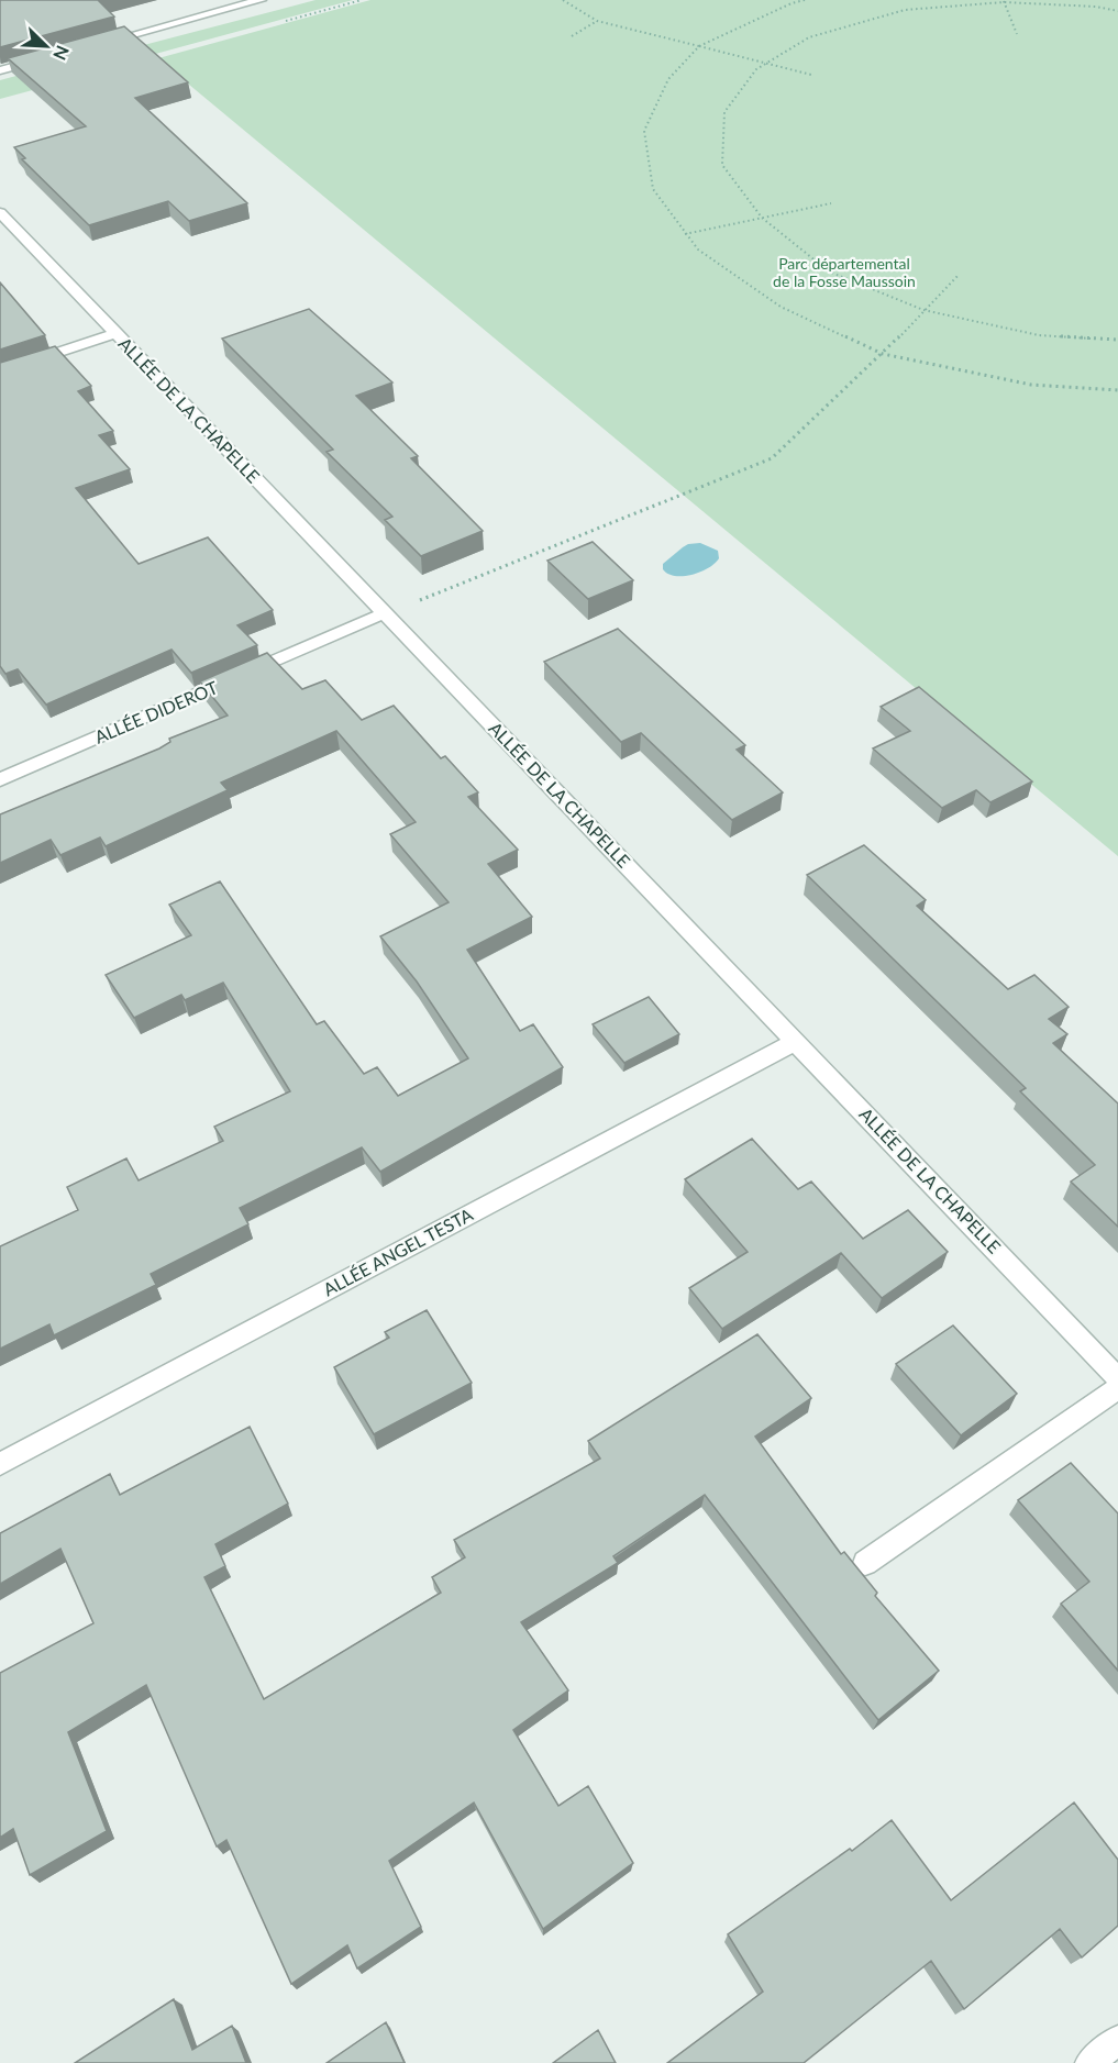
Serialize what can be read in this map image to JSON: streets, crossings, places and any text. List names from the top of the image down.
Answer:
{
  "streets": {
    "street": ["ALLÉE DE LA CHAPELLE", "ALLÉE DIDEROT", "ALLÉE ANGEL TESTA"]
  },
  "crossings": [
    ["ALLÉE DE LA CHAPELLE", "ALLÉE DIDEROT"],
    ["ALLÉE DE LA CHAPELLE", "ALLÉE ANGEL TESTA"]
  ],
  "parks": ["Parc départemental de la Fosse Maussoin"],
  "north": "bottom right"
}
